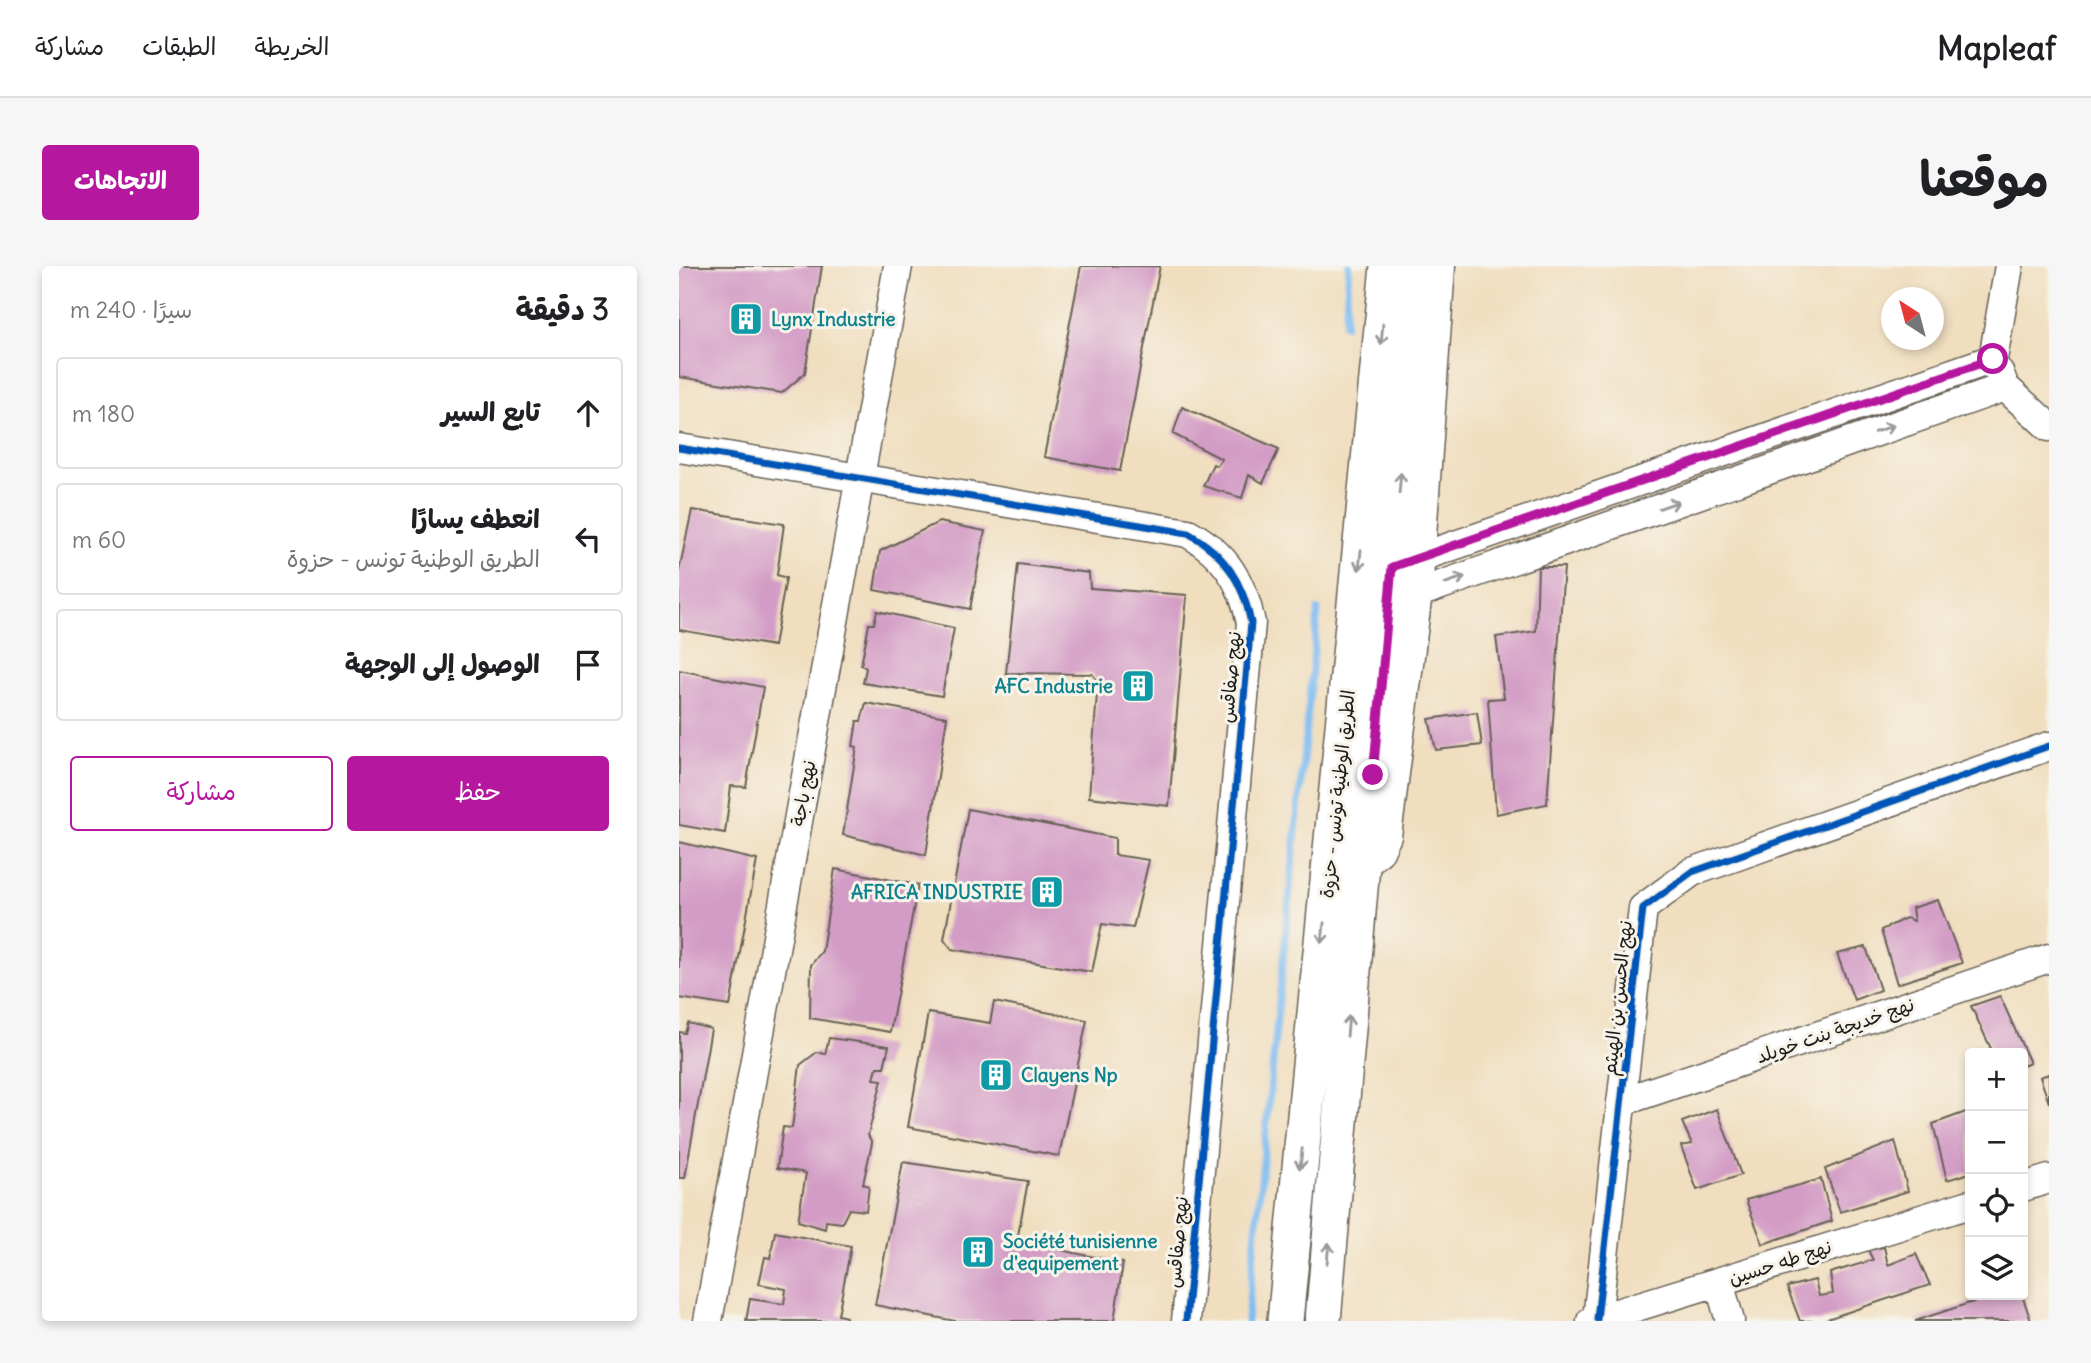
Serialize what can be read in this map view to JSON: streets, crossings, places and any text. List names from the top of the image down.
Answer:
{
  "streets": {
    "main road": ["الطريق الوطنية تونس - حزوة"],
    "street": [
      "نهج صفاقس",
      "نهج باجة",
      "نهج الحسن بن الهيثم",
      "نهج خديجة بنت خويلد",
      "نهج طه حسين"
    ]
  },
  "crossings": [
    ["نهج صفاقس", "نهج باجة"],
    ["نهج الحسن بن الهيثم", "نهج خديجة بنت خويلد"],
    ["نهج الحسن بن الهيثم", "نهج طه حسين"]
  ],
  "places": {
    "building": [
      "Lynx Industrie",
      "AFC Industrie",
      "AFRICA INDUSTRIE",
      "Clayens Np",
      "Société tunisienne d'equipement"
    ]
  },
  "north": "top left",
  "page": {
    "header": "Mapleaf",
    "nav": ["الخريطة", "الطبقات", "مشاركة"],
    "title": "موقعنا",
    "buttons": [
      "الاتجاهات",
      ["حفظ", "مشاركة"]
    ],
    "heading": ["3 دقيقة", "سيرًا · 240 m"],
    "list": [
      ["تابع السير", "180 m"],
      ["انعطف يسارًا", "الطريق الوطنية تونس - حزوة", "60 m"],
      "الوصول إلى الوجهة"
    ],
    "map_buttons": ["+", "−"]
  }
}
